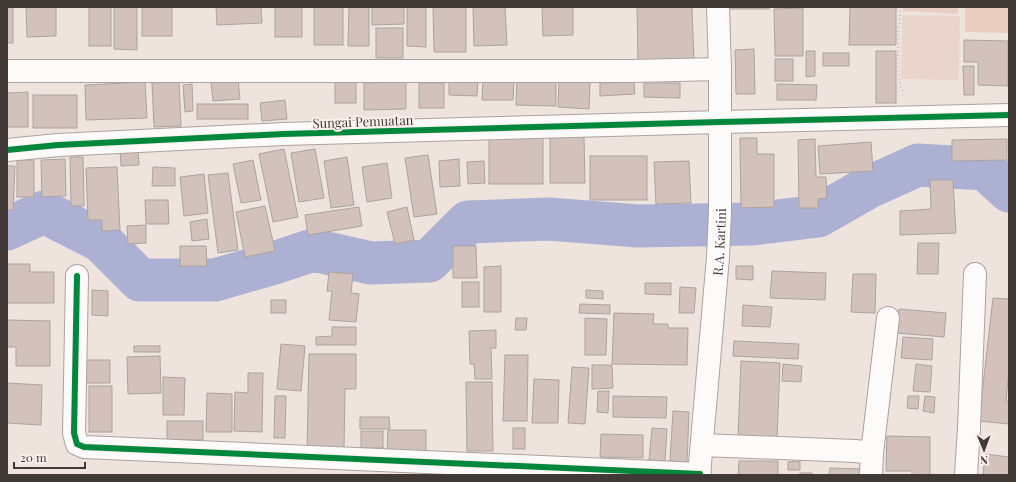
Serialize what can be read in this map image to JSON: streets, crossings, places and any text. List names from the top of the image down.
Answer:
{
  "streets": {
    "street": ["Sungai Pemuatan", "R.A. Kartini"]
  },
  "crossings": [
    ["Sungai Pemuatan", "R.A. Kartini"]
  ],
  "scale_bar": "20 m",
  "north": "bottom"
}
